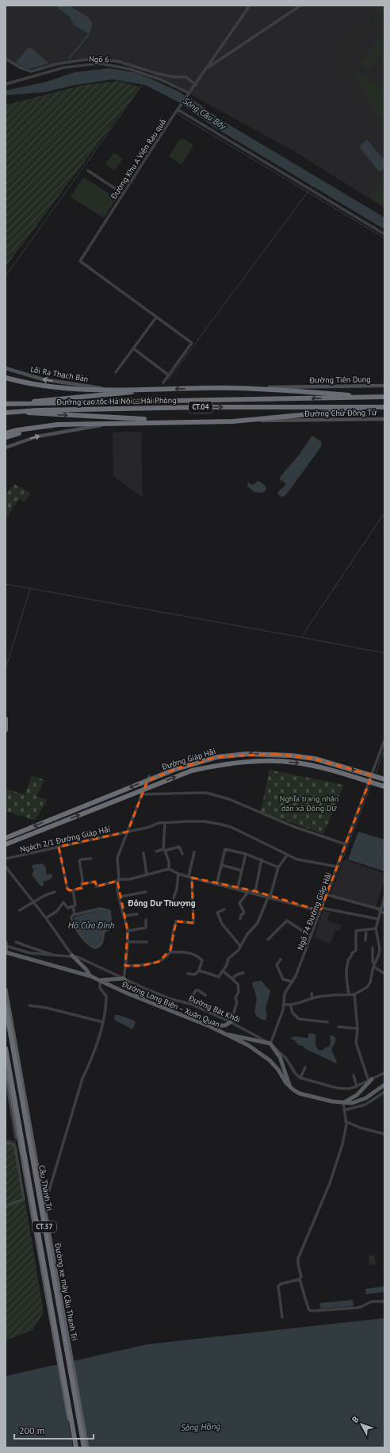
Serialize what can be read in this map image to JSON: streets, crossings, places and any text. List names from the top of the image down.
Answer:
{
  "streets": {
    "highway": [
      "Đường cao tốc Hà Nội – Hải Phòng",
      "CT.04",
      "Đường Giáp Hải",
      "Cầu Thanh Trì",
      "CT.37"
    ],
    "main road": [
      "Lối Ra Thạch Bàn",
      "Đường Tiên Dung",
      "Đường Chử Đồng Tử",
      "Đường Long Biên – Xuân Quan",
      "Đường xe máy Cầu Thanh Trì"
    ],
    "street": [
      "Ngõ 6",
      "Đường Khu A Viện Rau quả",
      "Ngách 2/1 Đường Giáp Hải",
      "Ngõ 74 Đường Giáp Hải",
      "Đường Bát Khối"
    ]
  },
  "crossings": [
    ["Ngõ 6", "Đường Khu A Viện Rau quả"],
    ["Đường cao tốc Hà Nội – Hải Phòng", "CT.04"],
    ["CT.04", "Đường Chử Đồng Tử"],
    ["Đường Giáp Hải", "Ngõ 74 Đường Giáp Hải"],
    ["Ngách 2/1 Đường Giáp Hải", "Ngõ 74 Đường Giáp Hải"],
    ["Ngõ 74 Đường Giáp Hải", "Đường Bát Khối"]
  ],
  "one_way": ["Lối Ra Thạch Bàn"],
  "districts": ["Đông Dư Thượng"],
  "water": ["Sông Cầu Bây", "Hồ Cửa Đình", "Sông Hồng"],
  "parks": ["Nghĩa trang nhân dân xã Đông Dư"],
  "scale_bar": "200 m",
  "north": "top left"
}
